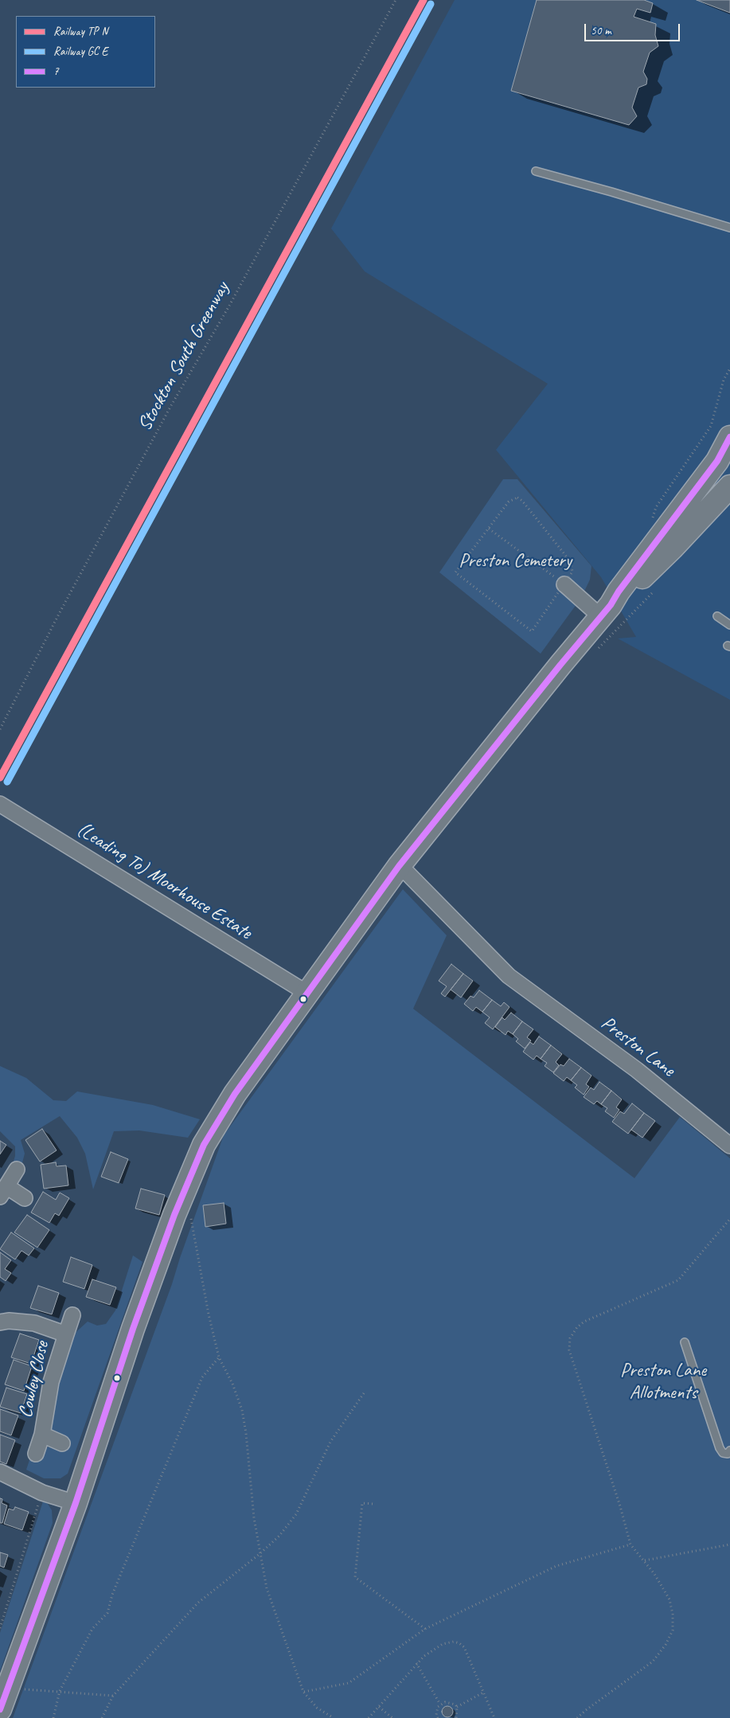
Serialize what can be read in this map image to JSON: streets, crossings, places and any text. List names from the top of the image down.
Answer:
{
  "streets": {
    "street": ["(Leading To) Moorhouse Estate", "Preston Lane", "Cowley Close"],
    "path": ["Stockton South Greenway"]
  },
  "parks": ["Preston Cemetery", "Preston Lane Allotments"],
  "lines": ["transit line 7"],
  "legend": ["Railway TP N", "Railway GC E", "7"],
  "scale_bar": "50 m"
}
